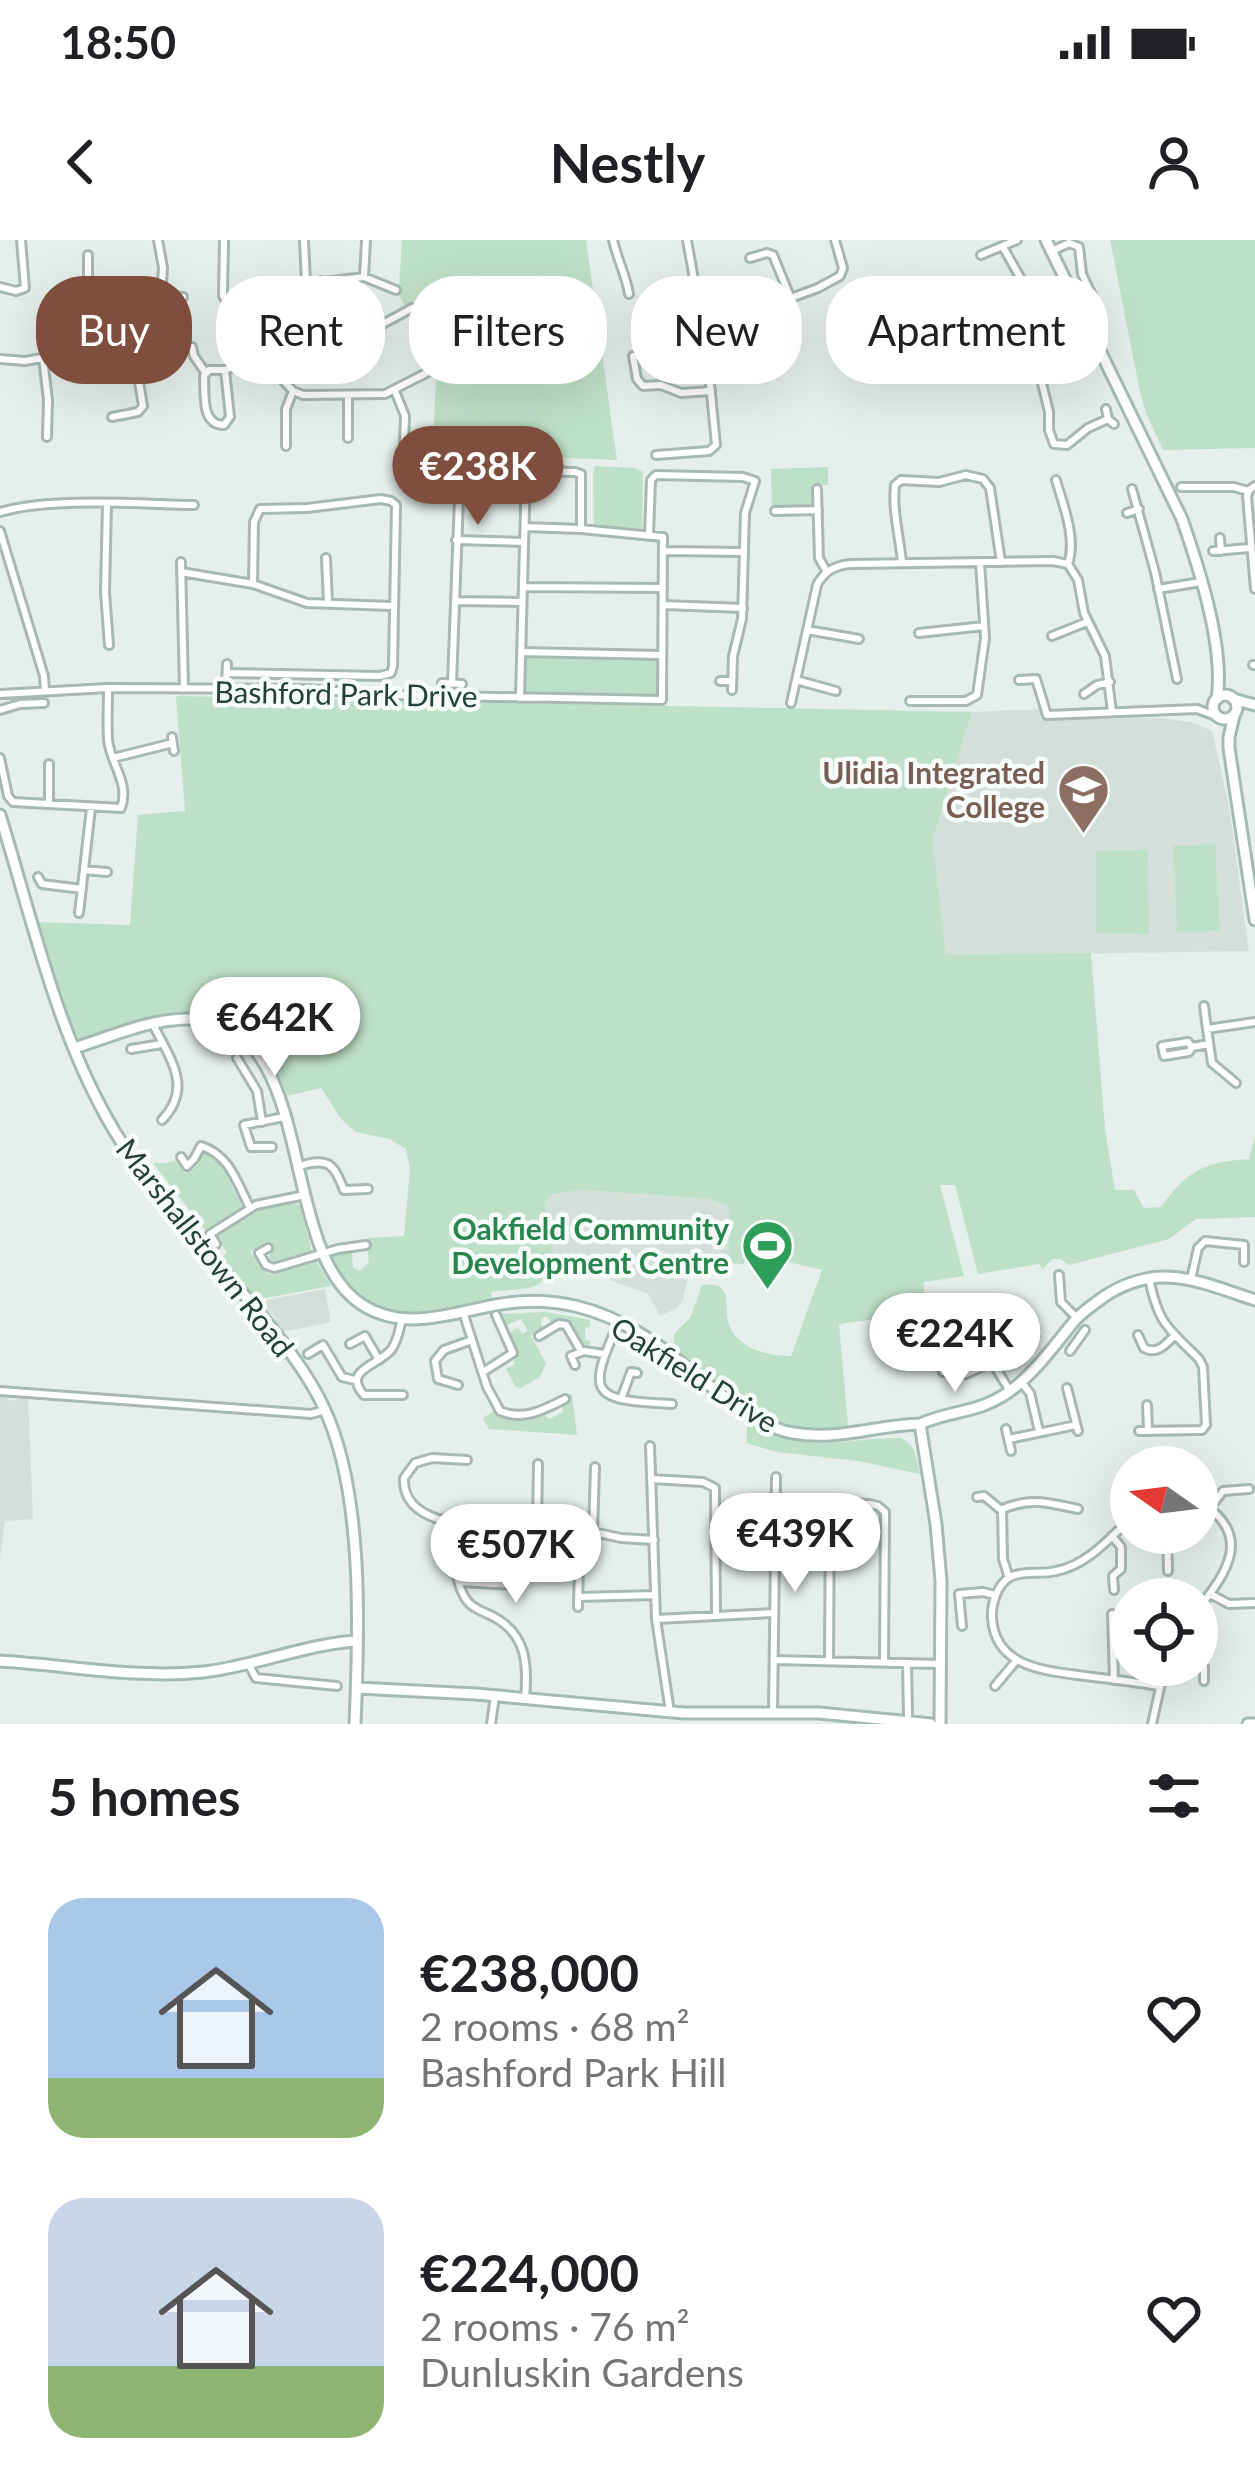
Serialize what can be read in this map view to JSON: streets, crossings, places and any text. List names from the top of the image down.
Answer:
{
  "streets": {
    "street": ["Bashford Park Drive", "Marshallstown Road", "Oakfield Drive"]
  },
  "places": {
    "school or university": ["Ulidia Integrated College"],
    "sports": ["Oakfield Community Development Centre"]
  },
  "north": "left",
  "page": {
    "status": "18:50",
    "header": "Nestly",
    "chip": [
      "Buy",
      "Rent",
      "Filters",
      "New",
      "Apartment"
    ],
    "price": [
      "€238K",
      "€642K",
      "€224K",
      "€439K",
      "€507K"
    ],
    "heading": "5 homes",
    "list": [
      {
        "name": "€238,000",
        "note": "2 rooms · 68 m² · Bashford Park Hill"
      },
      {
        "name": "€224,000",
        "note": "2 rooms · 76 m² · Dunluskin Gardens"
      }
    ]
  }
}
